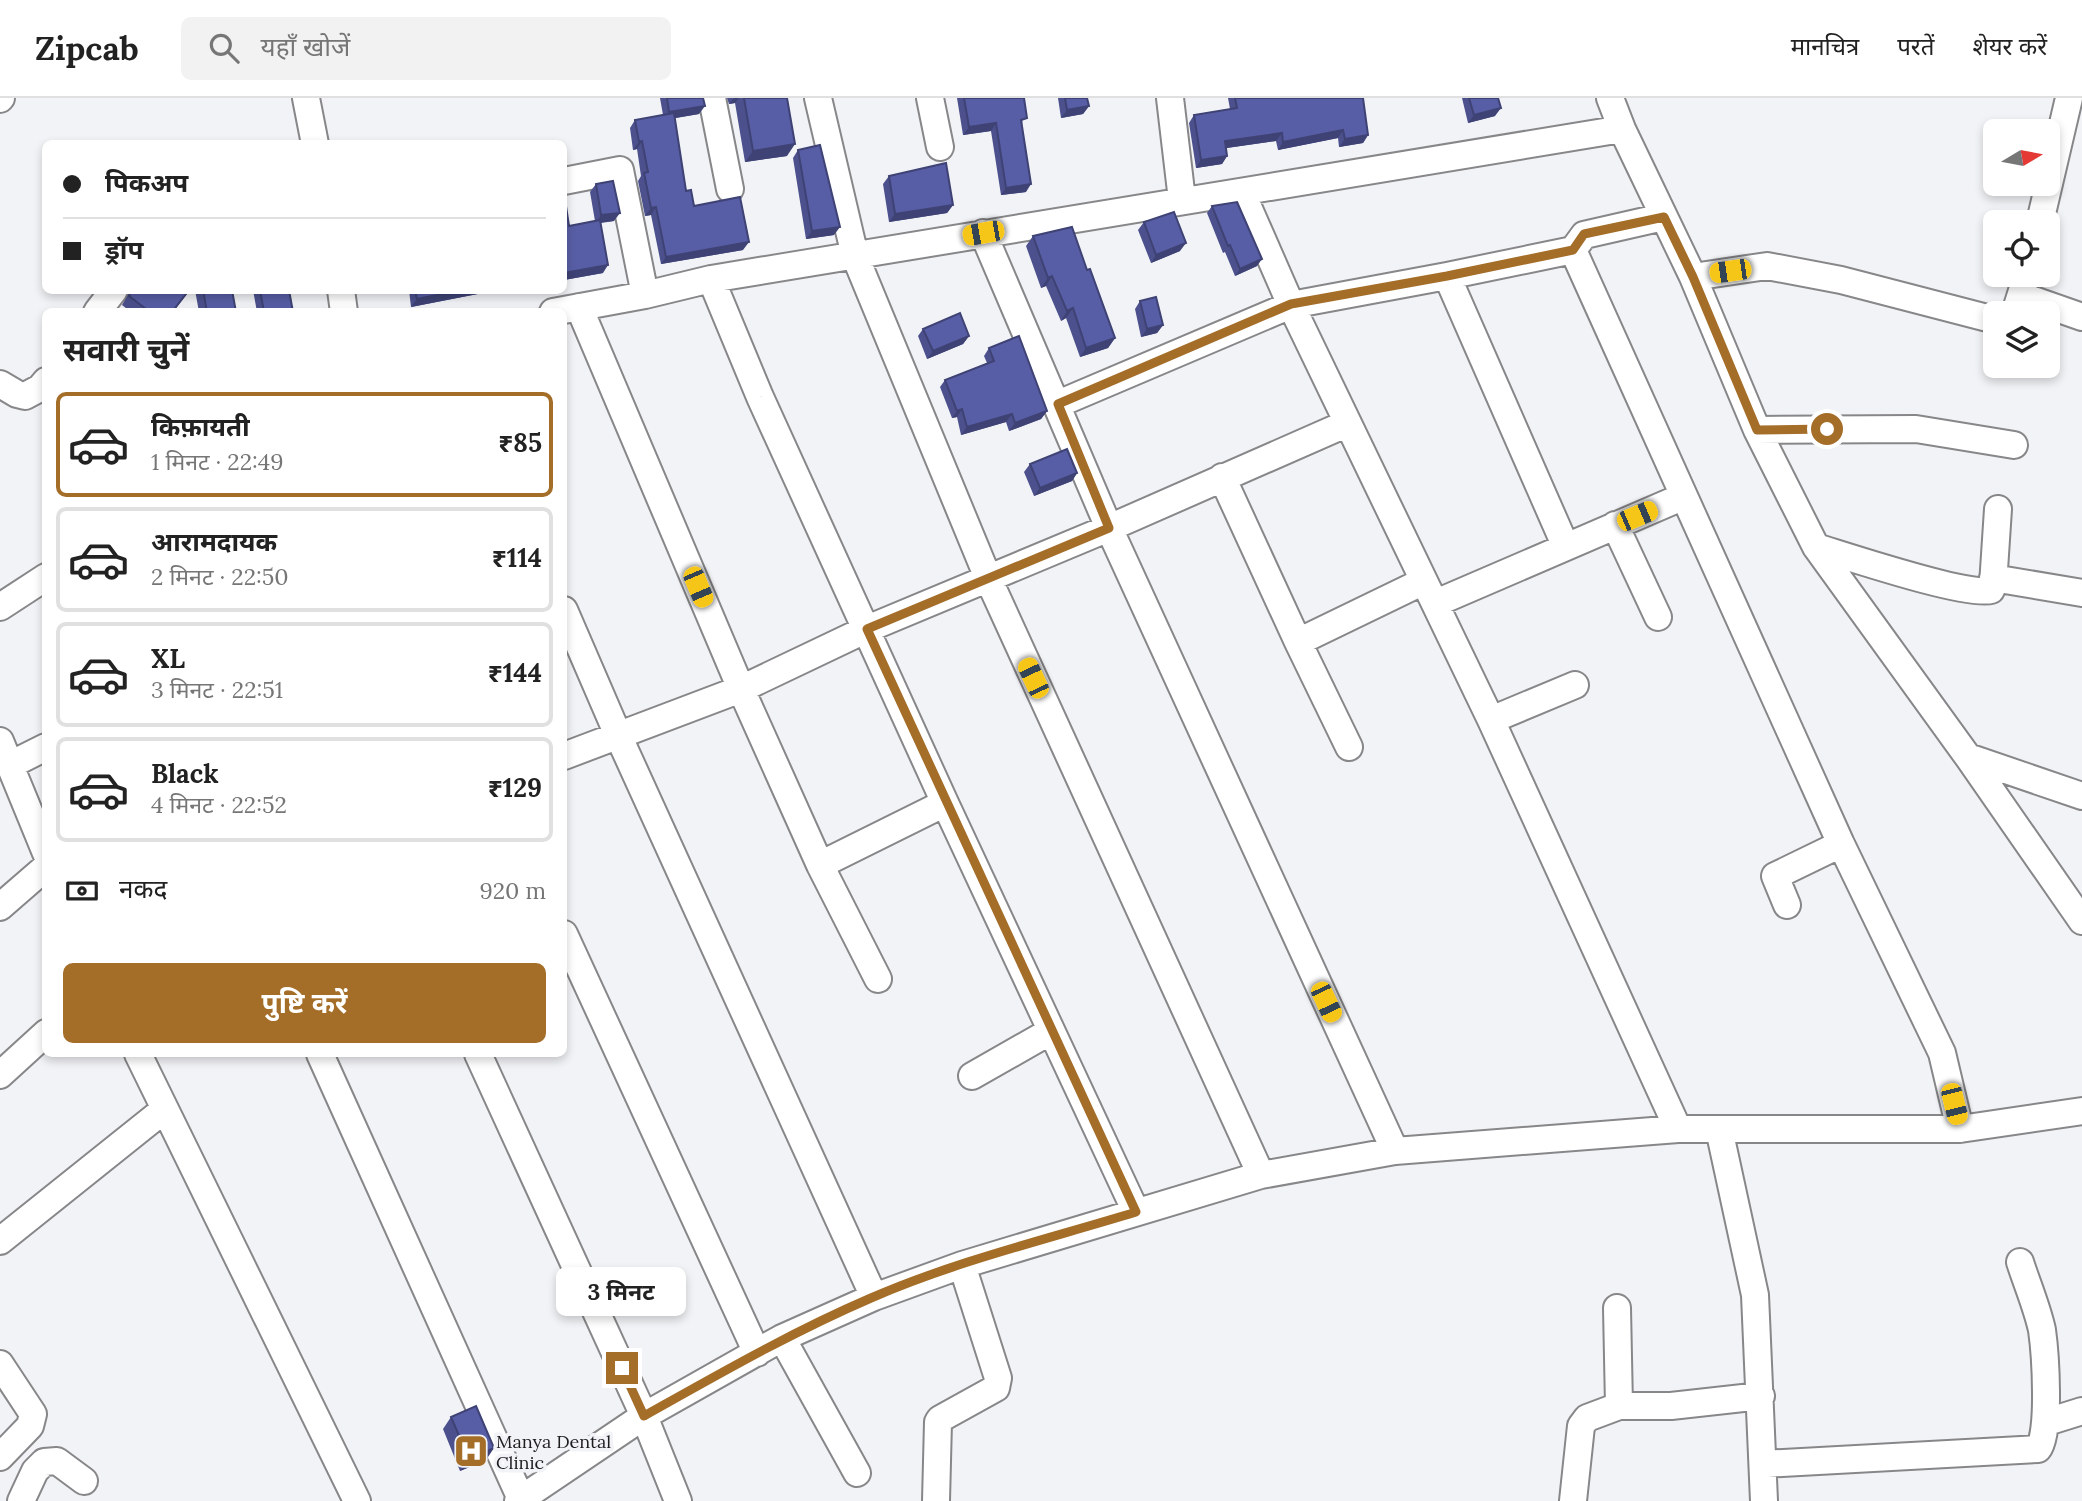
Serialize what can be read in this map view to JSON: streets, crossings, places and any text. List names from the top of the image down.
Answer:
{
  "places": {
    "hospital": ["Manya Dental Clinic"]
  },
  "north": "right",
  "page": {
    "header": "Zipcab",
    "search": "यहाँ खोजें",
    "nav": ["मानचित्र", "परतें", "शेयर करें"],
    "banner": ["पिकअप", "ड्रॉप"],
    "heading": "सवारी चुनें",
    "list": [
      {
        "name": "किफ़ायती",
        "note": "1 मिनट · 22:49",
        "value": "₹85"
      },
      {
        "name": "आरामदायक",
        "note": "2 मिनट · 22:50",
        "value": "₹114"
      },
      {
        "name": "XL",
        "note": "3 मिनट · 22:51",
        "value": "₹144"
      },
      {
        "name": "Black",
        "note": "4 मिनट · 22:52",
        "value": "₹129"
      }
    ],
    "pay": ["नकद", "920 m"],
    "buttons": "पुष्टि करें",
    "bubble": "3 मिनट"
  }
}
